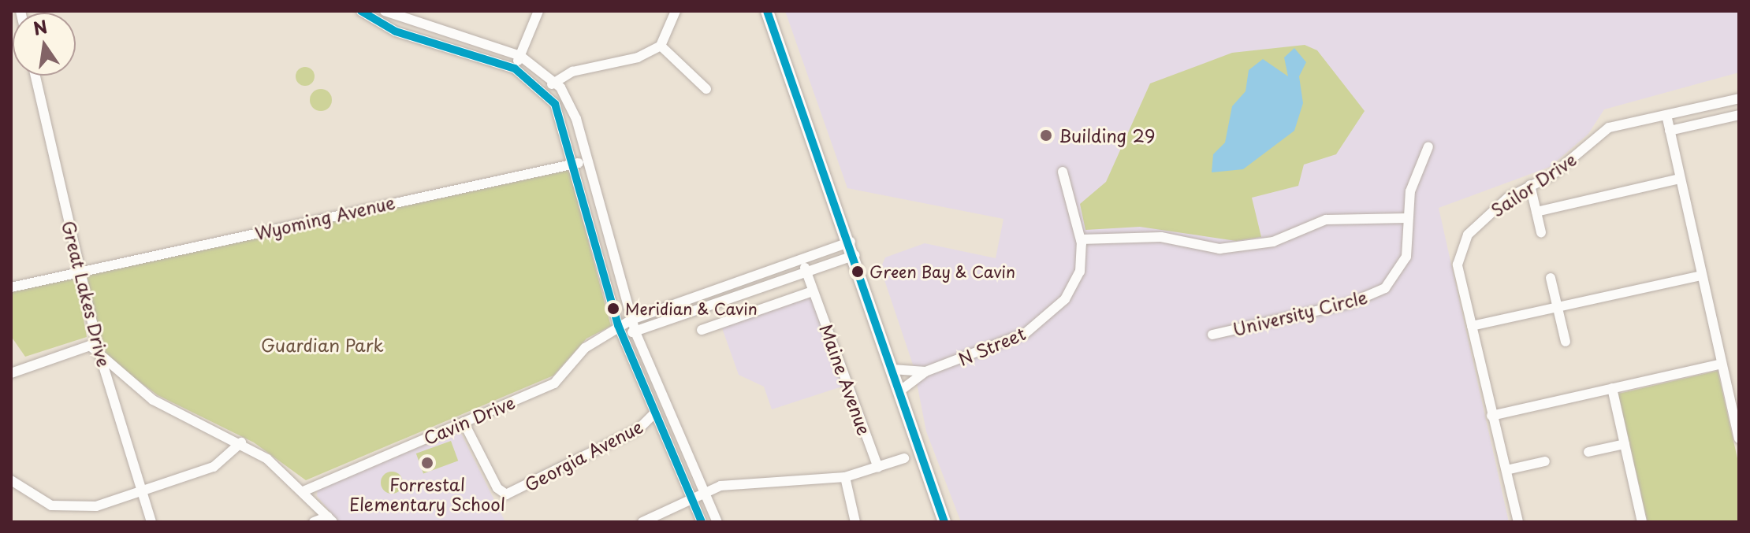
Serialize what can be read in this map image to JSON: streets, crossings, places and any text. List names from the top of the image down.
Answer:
{
  "streets": {
    "street": [
      "Sailor Drive",
      "Wyoming Avenue",
      "Great Lakes Drive",
      "University Circle",
      "N Street",
      "Maine Avenue",
      "Cavin Drive",
      "Georgia Avenue"
    ]
  },
  "crossings": [
    ["Wyoming Avenue", "Great Lakes Drive"],
    ["Maine Avenue", "Cavin Drive"],
    ["Cavin Drive", "Georgia Avenue"]
  ],
  "parks": ["Guardian Park"],
  "places": [
    "Building 29",
    "Green Bay & Cavin",
    "Meridian & Cavin",
    "Forrestal Elementary School"
  ],
  "north": "top"
}
